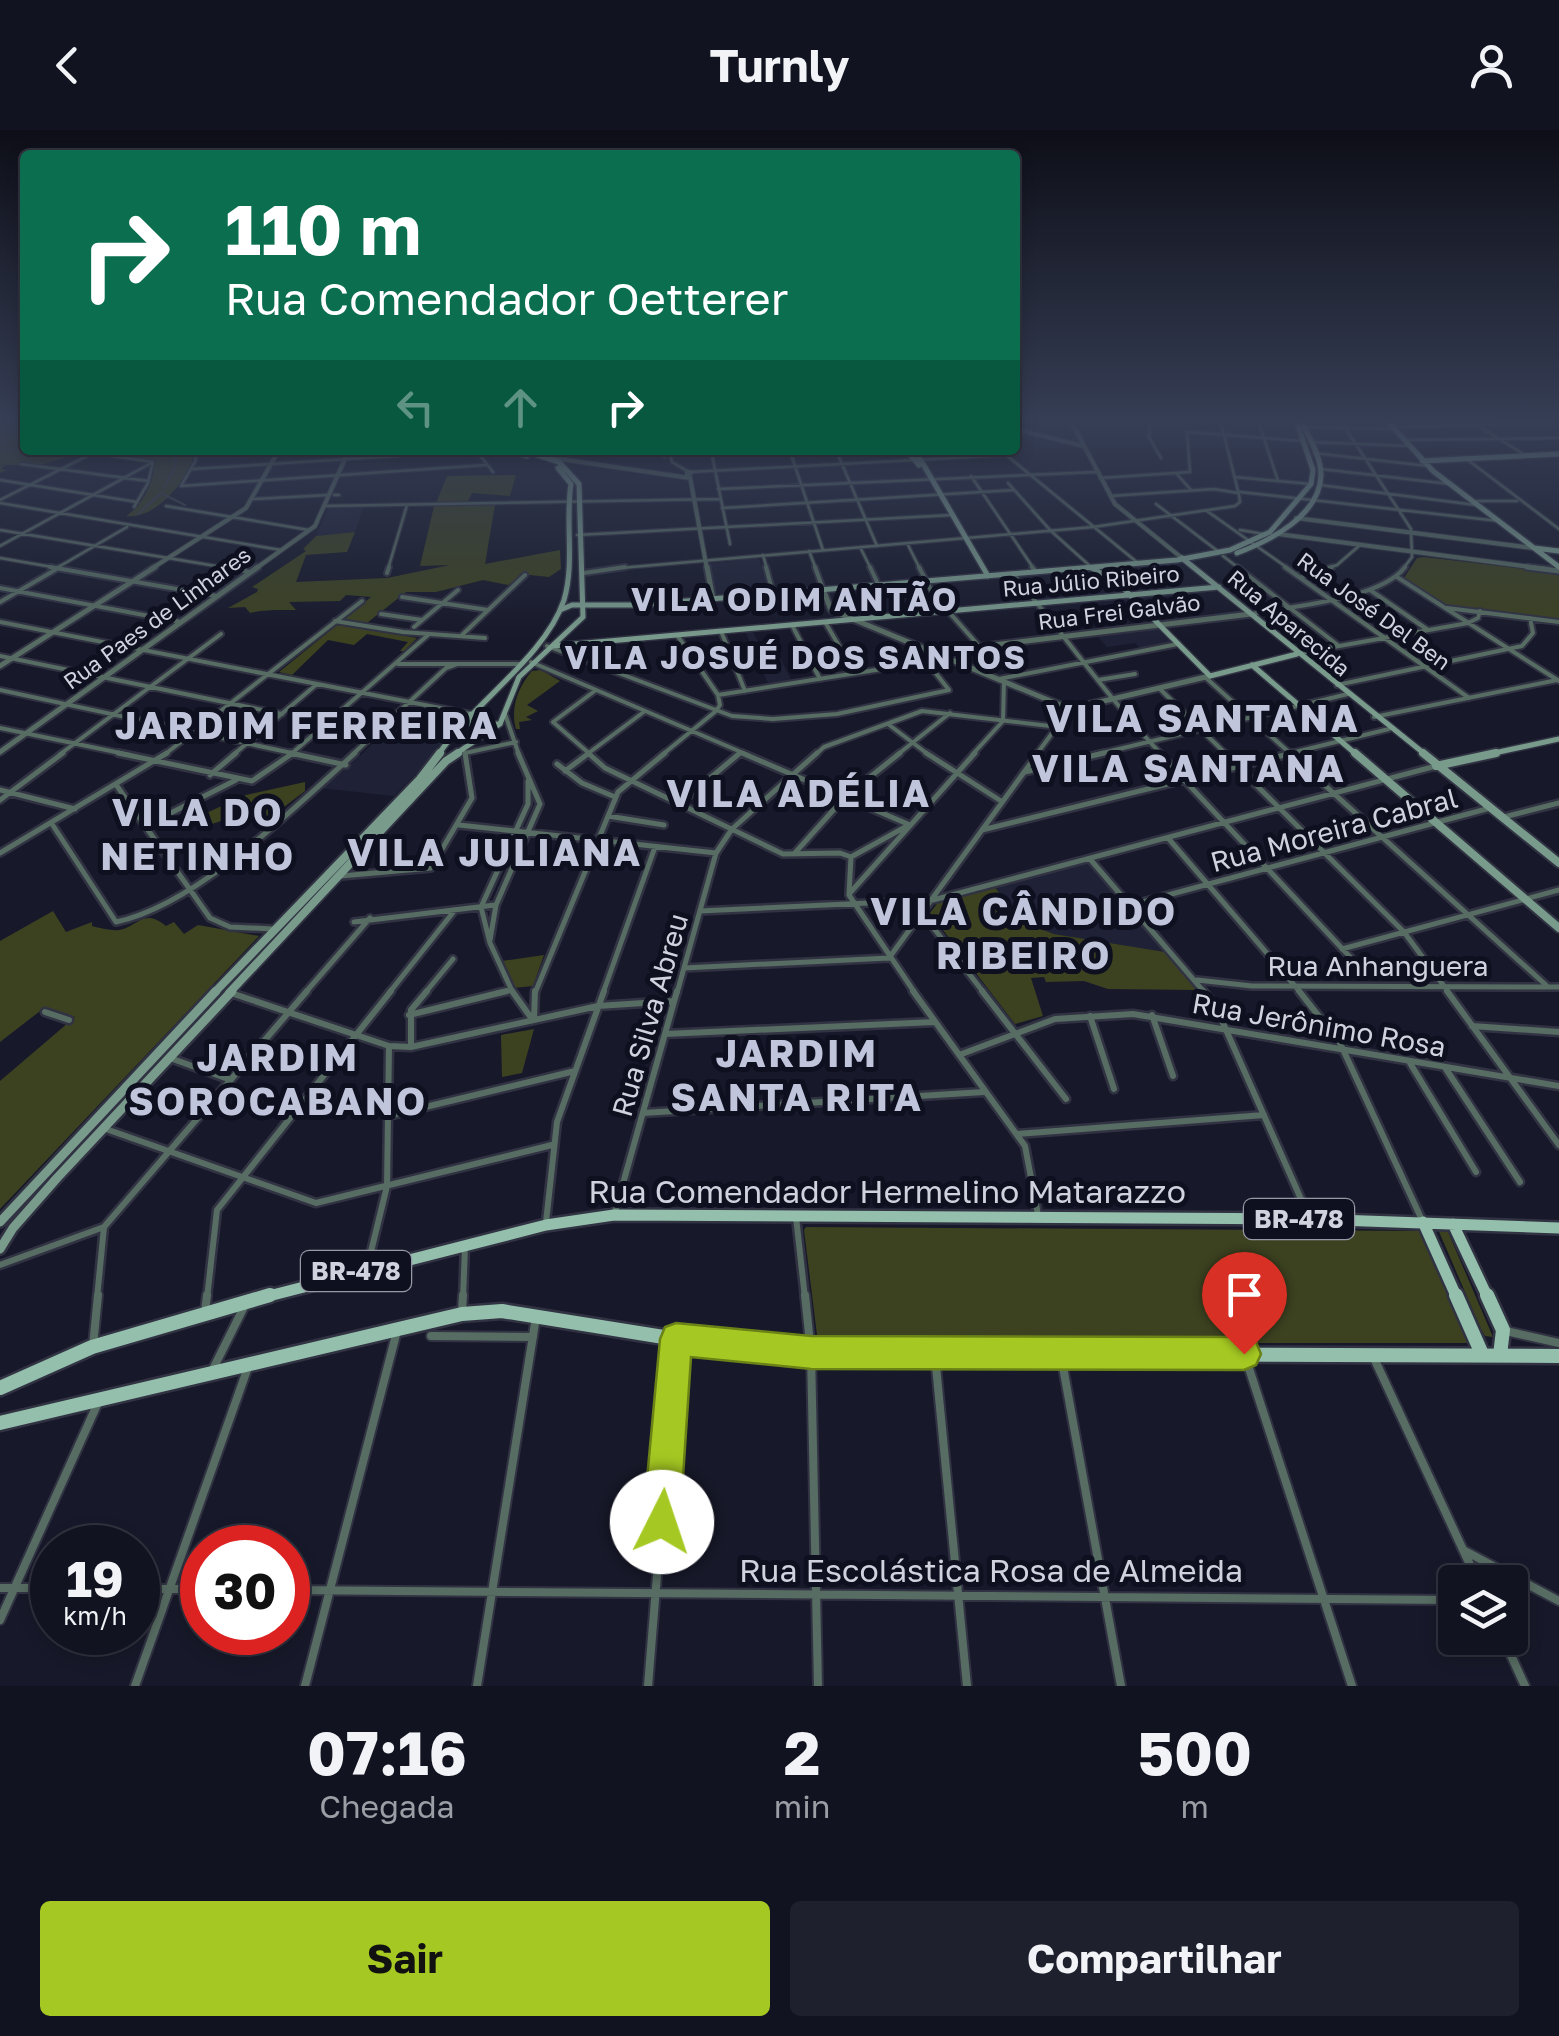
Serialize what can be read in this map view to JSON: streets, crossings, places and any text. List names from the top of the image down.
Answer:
{
  "streets": {
    "main road": [
      "Rua Júlio Ribeiro",
      "Rua Aparecida",
      "Rua Comendador Hermelino Matarazzo",
      "BR-478"
    ],
    "street": [
      "Rua José Del Ben",
      "Rua Frei Galvão",
      "Rua Paes de Linhares",
      "Rua Moreira Cabral",
      "Rua Anhanguera",
      "Rua Silva Abreu",
      "Rua Jerônimo Rosa",
      "Rua Escolástica Rosa de Almeida"
    ]
  },
  "crossings": [
    ["Rua Júlio Ribeiro", "Rua Aparecida"],
    ["Rua Frei Galvão", "Rua Aparecida"],
    ["Rua Aparecida", "Rua Moreira Cabral"],
    ["Rua Silva Abreu", "Rua Comendador Hermelino Matarazzo"]
  ],
  "districts": [
    "VILA ODIM ANTÃO",
    "VILA JOSUÉ DOS SANTOS",
    "VILA SANTANA",
    "JARDIM FERREIRA",
    "VILA SANTANA",
    "VILA ADÉLIA",
    "VILA DO NETINHO",
    "VILA JULIANA",
    "VILA CÂNDIDO RIBEIRO",
    "JARDIM SANTA RITA",
    "JARDIM SOROCABANO"
  ],
  "page": {
    "header": "Turnly",
    "turn": ["110 m", "Rua Comendador Oetterer"],
    "speed": "19 km/h",
    "limit": "30",
    "eta": [
      "07:16",
      "Chegada",
      "2",
      "min",
      "500",
      "m"
    ],
    "buttons": ["Sair", "Compartilhar"]
  }
}
